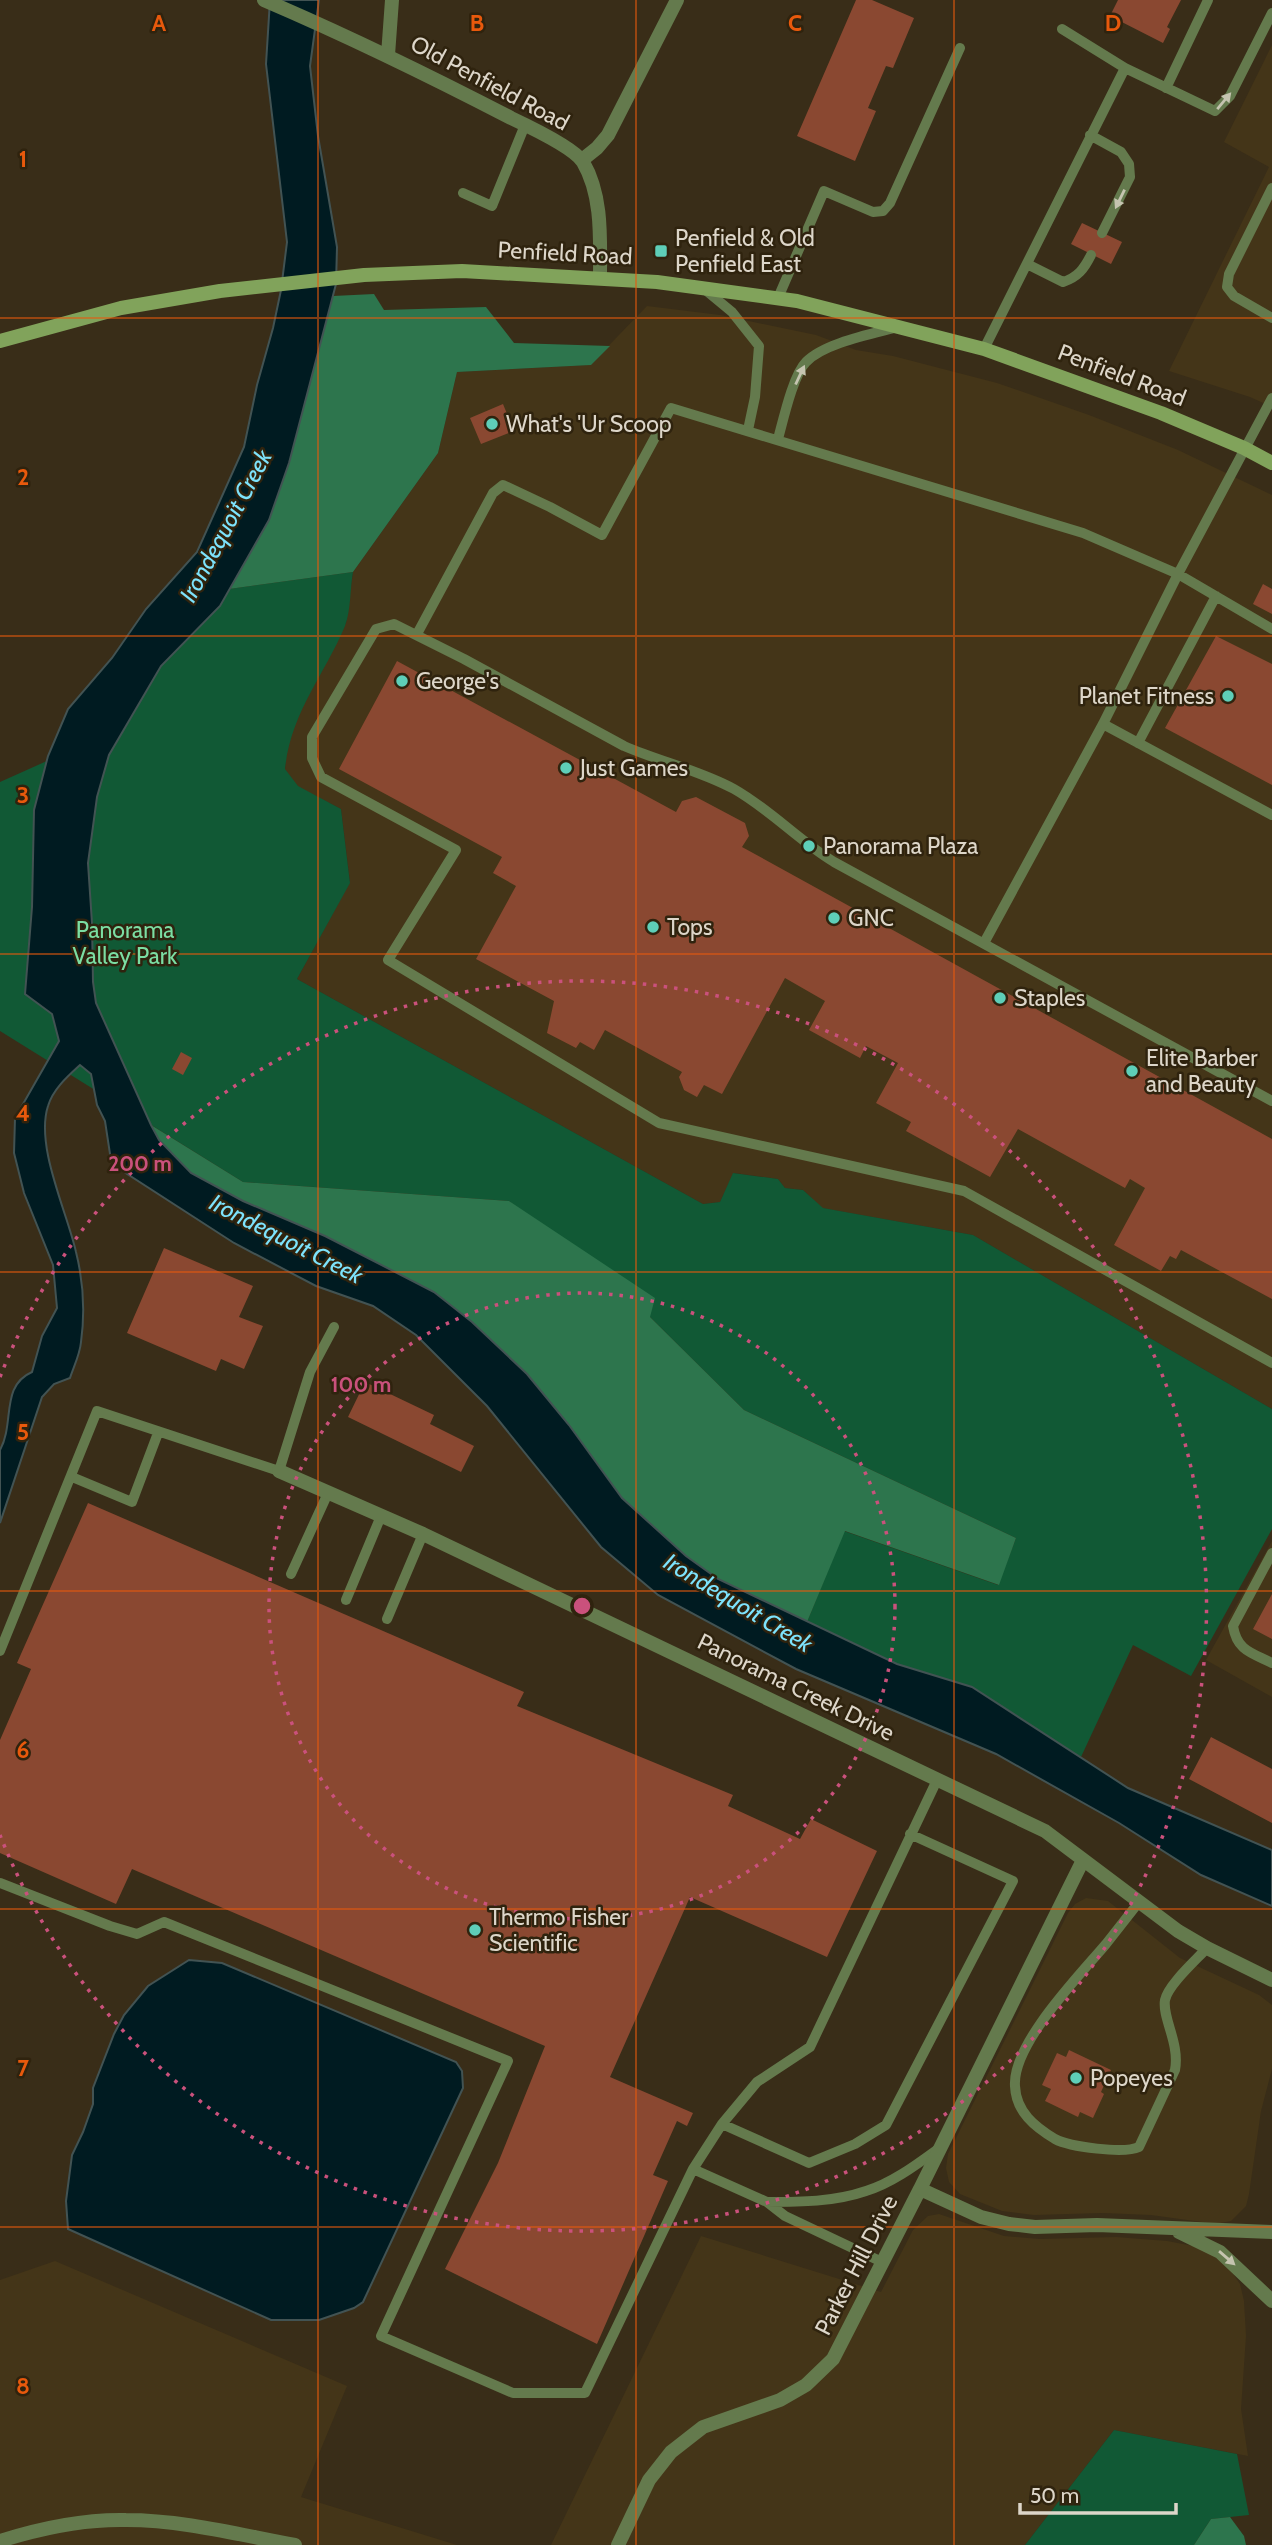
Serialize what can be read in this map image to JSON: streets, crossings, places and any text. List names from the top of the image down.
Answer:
{
  "streets": {
    "main road": ["Penfield Road"],
    "street": ["Old Penfield Road", "Panorama Creek Drive", "Parker Hill Drive"]
  },
  "crossings": [
    ["Old Penfield Road", "Penfield Road"],
    ["Panorama Creek Drive", "Parker Hill Drive"]
  ],
  "water": ["Irondequoit Creek"],
  "parks": ["Panorama Valley Park"],
  "places": {
    "transit": ["Penfield & Old Penfield East"],
    "other": [
      "What's 'Ur Scoop",
      "George's",
      "Planet Fitness",
      "Just Games",
      "Panorama Plaza",
      "GNC",
      "Tops",
      "Staples",
      "Elite Barber and Beauty",
      "Thermo Fisher Scientific",
      "Popeyes"
    ]
  },
  "scale_bar": "50 m",
  "grid": {
    "columns": [
      "A",
      "B",
      "C",
      "D"
    ],
    "rows": [
      "1",
      "2",
      "3",
      "4",
      "5",
      "6",
      "7",
      "8"
    ]
  },
  "rings": ["200 m", "100 m"]
}
